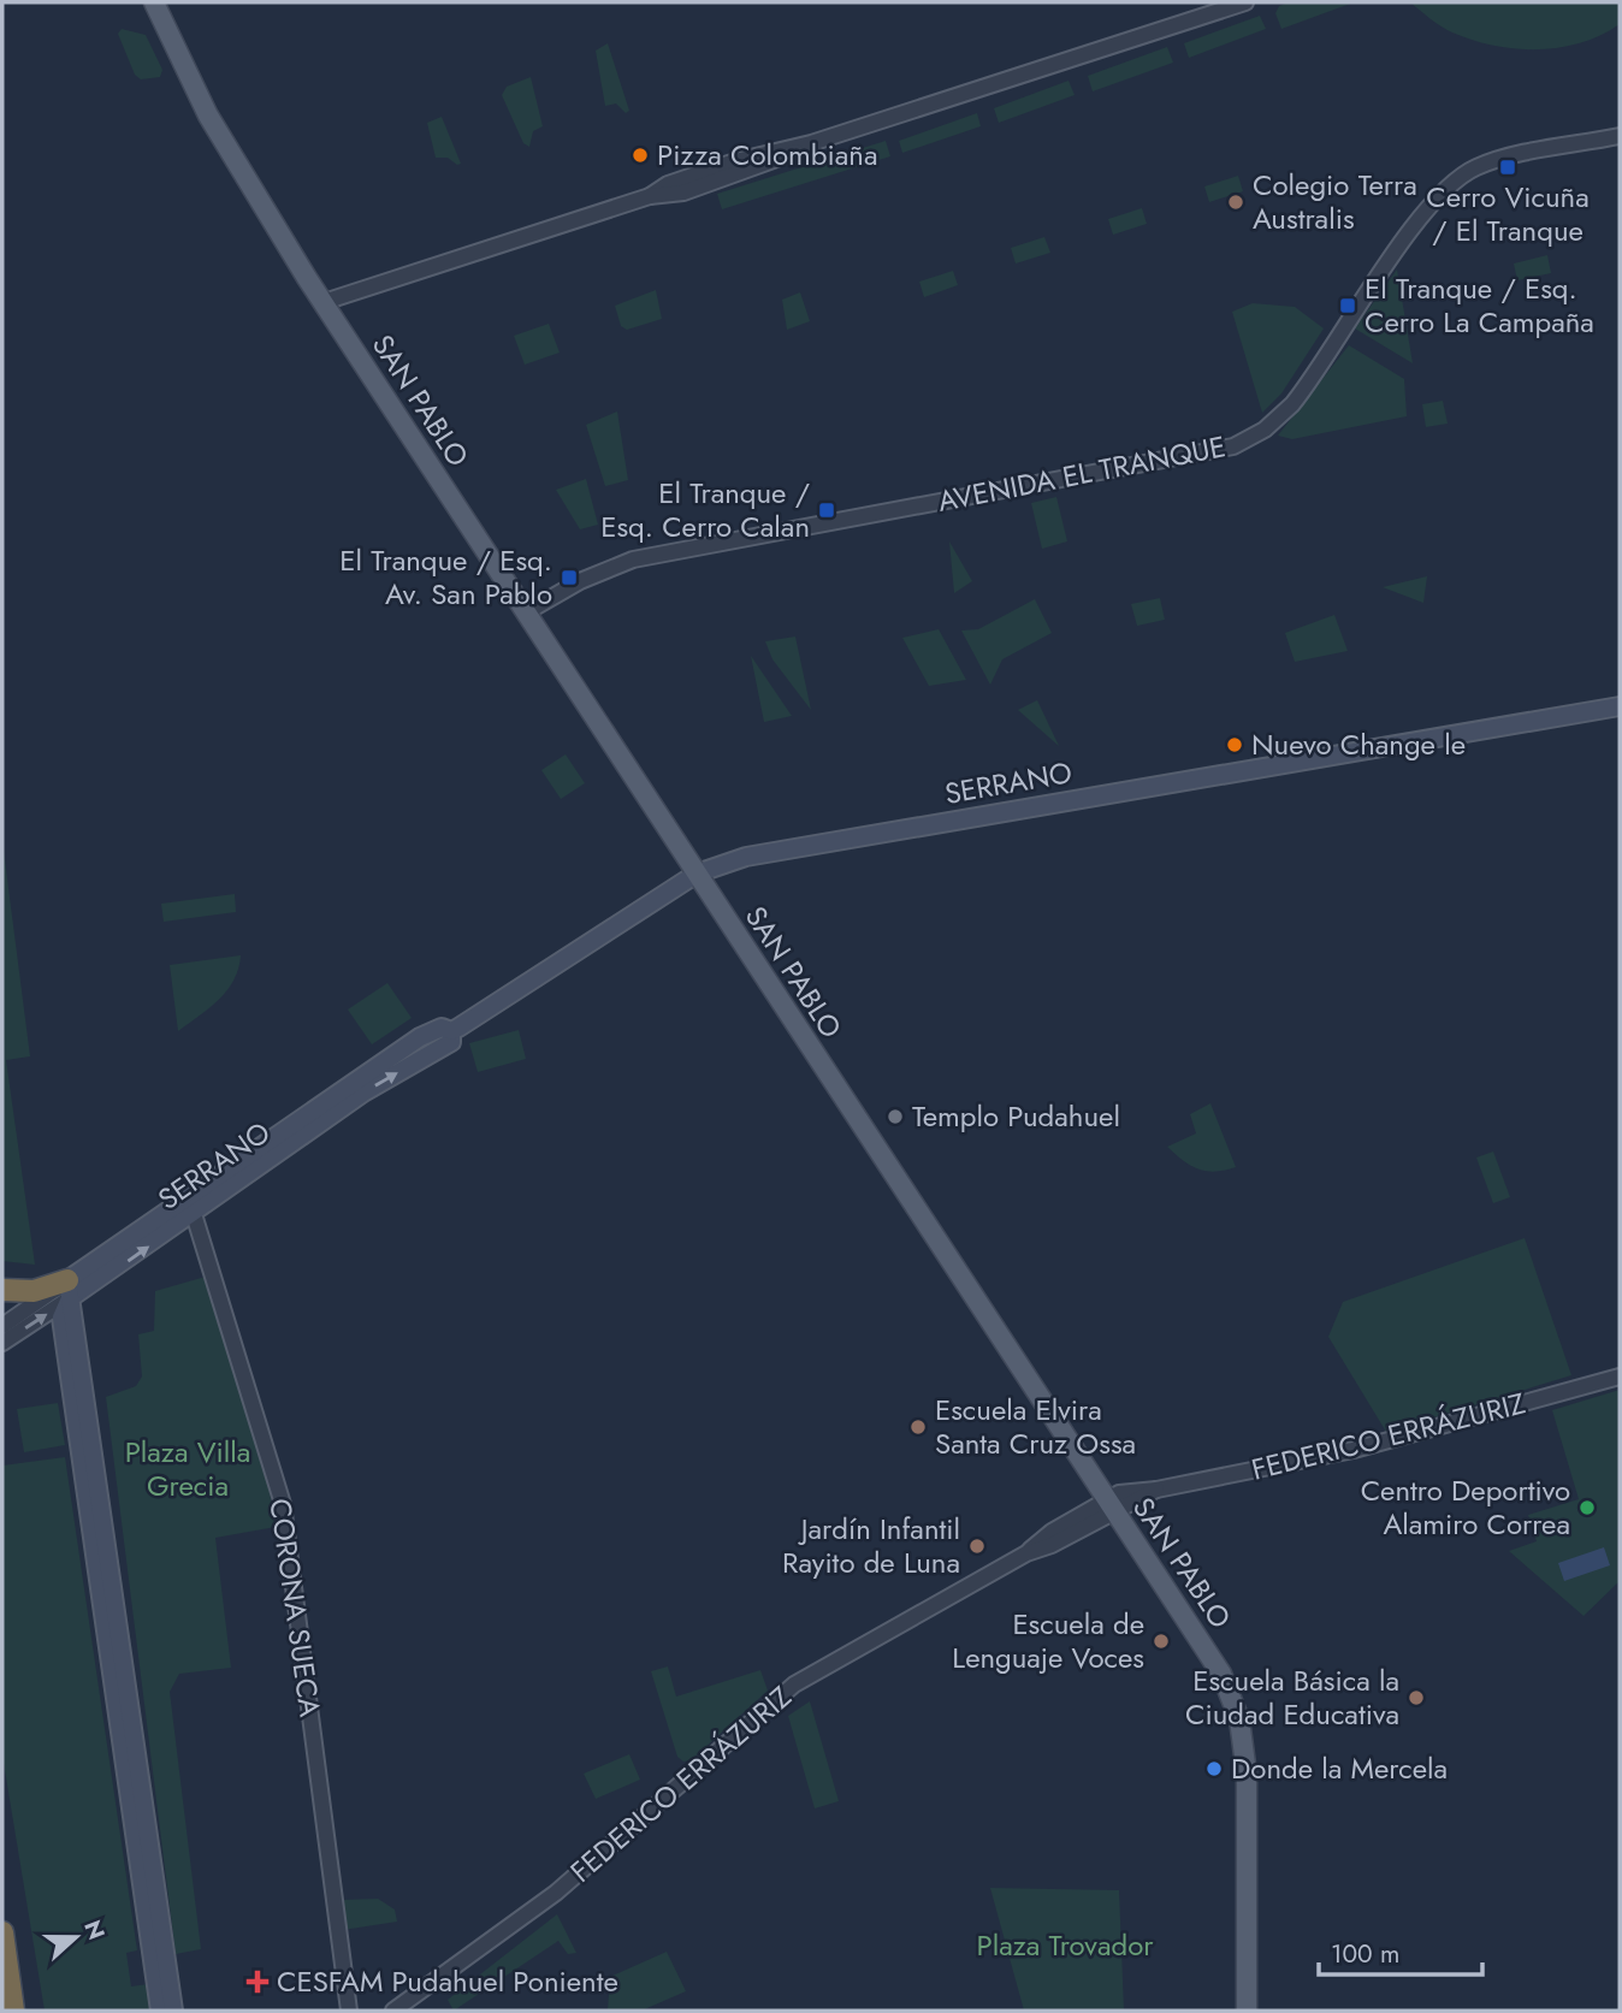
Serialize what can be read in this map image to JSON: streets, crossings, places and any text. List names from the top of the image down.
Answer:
{
  "streets": {
    "main road": ["SAN PABLO", "SERRANO"],
    "street": ["AVENIDA EL TRANQUE", "FEDERICO ERRÁZURIZ", "CORONA SUECA"]
  },
  "crossings": [
    ["SAN PABLO", "AVENIDA EL TRANQUE"],
    ["SAN PABLO", "SERRANO"],
    ["SAN PABLO", "FEDERICO ERRÁZURIZ"],
    ["SERRANO", "CORONA SUECA"]
  ],
  "parks": ["Plaza Villa Grecia", "Plaza Trovador"],
  "places": {
    "other": [
      "Pizza Colombiaña",
      "Colegio Terra Australis",
      "Nuevo Change le",
      "Templo Pudahuel",
      "Escuela Elvira Santa Cruz Ossa",
      "Centro Deportivo Alamiro Correa",
      "Jardín Infantil Rayito de Luna",
      "Escuela de Lenguaje Voces",
      "Escuela Básica la Ciudad Educativa",
      "Donde la Mercela"
    ],
    "transit": [
      "Cerro Vicuña / El Tranque",
      "El Tranque / Esq. Cerro La Campaña",
      "El Tranque / Esq. Cerro Calan",
      "El Tranque / Esq. Av. San Pablo"
    ],
    "health": ["CESFAM Pudahuel Poniente"]
  },
  "scale_bar": "100 m",
  "north": "right"
}
